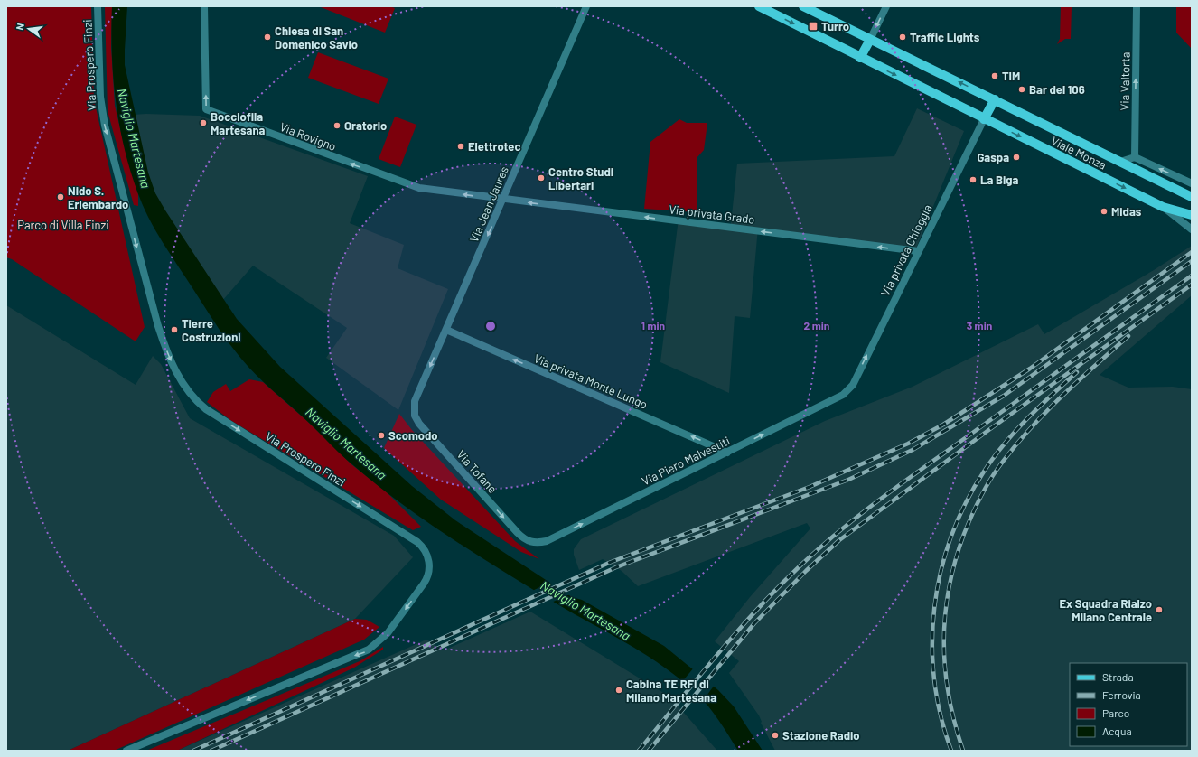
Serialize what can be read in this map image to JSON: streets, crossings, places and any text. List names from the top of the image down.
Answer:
{
  "streets": {
    "main road": ["Viale Monza"],
    "street": [
      "Via Prospero Finzi",
      "Via Valtorta",
      "Via Rovigno",
      "Via Jean Jaures",
      "Via privata Grado",
      "Via privata Chioggia",
      "Via privata Monte Lungo",
      "Via Piero Malvestiti",
      "Via Tofane"
    ]
  },
  "crossings": [
    ["Via Valtorta", "Viale Monza"],
    ["Via Rovigno", "Via Jean Jaures"],
    ["Via Rovigno", "Via privata Grado"],
    ["Viale Monza", "Via privata Chioggia"],
    ["Via Jean Jaures", "Via privata Grado"],
    ["Via Jean Jaures", "Via privata Monte Lungo"],
    ["Via Jean Jaures", "Via Tofane"],
    ["Via privata Grado", "Via privata Chioggia"],
    ["Via privata Chioggia", "Via Piero Malvestiti"],
    ["Via privata Monte Lungo", "Via Piero Malvestiti"],
    ["Via Piero Malvestiti", "Via Tofane"]
  ],
  "one_way": [
    "Via Valtorta",
    "Via Rovigno",
    "Via Jean Jaures",
    "Via privata Grado",
    "Via privata Chioggia",
    "Via privata Monte Lungo",
    "Via Piero Malvestiti",
    "Via Tofane"
  ],
  "water": ["Naviglio Martesana"],
  "parks": ["Parco di Villa Finzi"],
  "places": {
    "transit": ["Turro"],
    "other": [
      "Chiesa di San Domenico Savio",
      "Traffic Lights",
      "TIM",
      "Bar del 106",
      "Bocciofila Martesana",
      "Oratorio",
      "Elettrotec",
      "Gaspa",
      "Centro Studi Libertari",
      "La Biga",
      "Nido S. Erlembardo",
      "Midas",
      "Tierre Costruzioni",
      "Scomodo",
      "Ex Squadra Rialzo Milano Centrale",
      "Cabina TE RFI di Milano Martesana",
      "Stazione Radio"
    ]
  },
  "legend": [
    "Strada",
    "Ferrovia",
    "Parco",
    "Acqua"
  ],
  "north": "left",
  "rings": ["1 min", "2 min", "3 min"]
}
